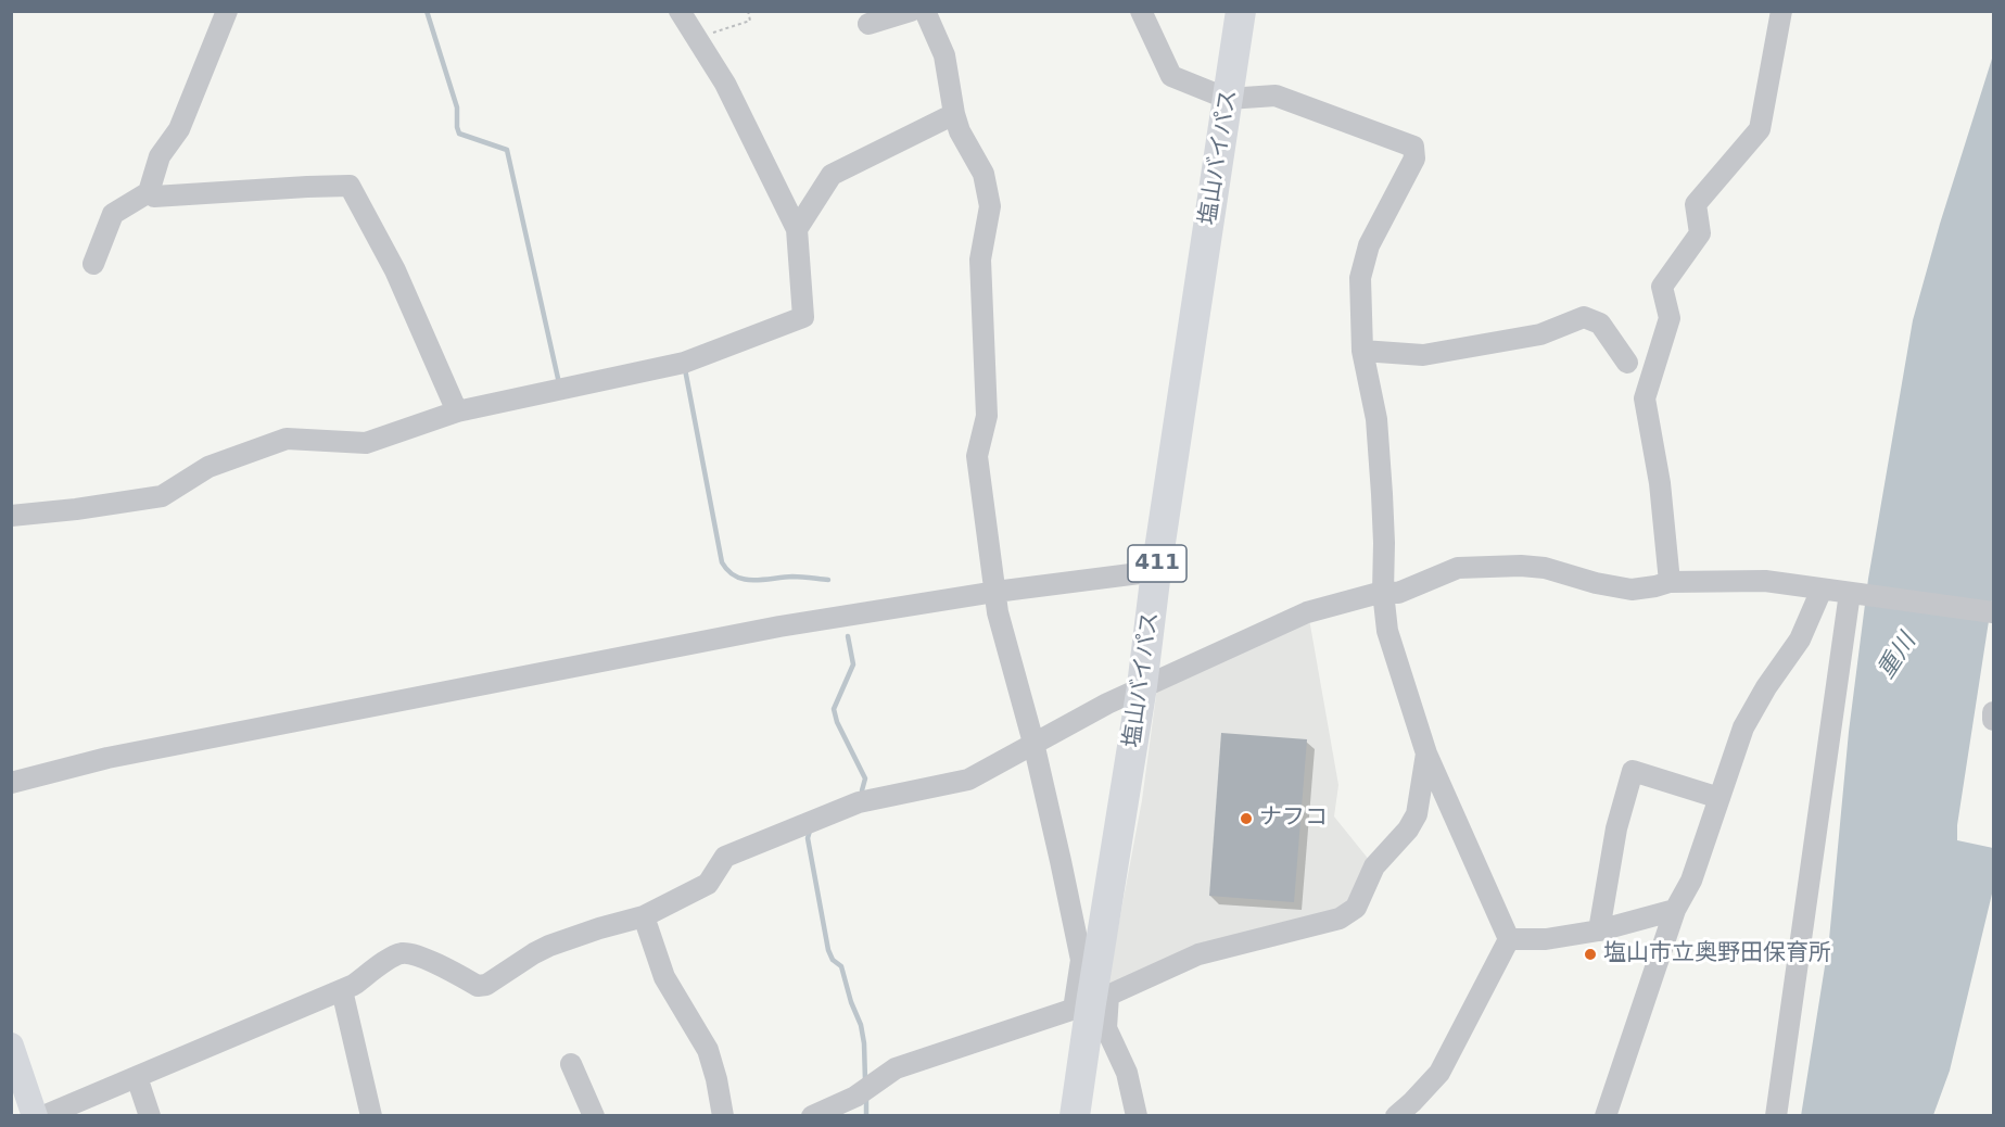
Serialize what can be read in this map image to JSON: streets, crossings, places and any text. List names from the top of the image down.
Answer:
{
  "streets": {
    "highway": ["塩山バイパス", "411"]
  },
  "water": ["重川"],
  "places": ["ナフコ", "塩山市立奥野田保育所"]
}
